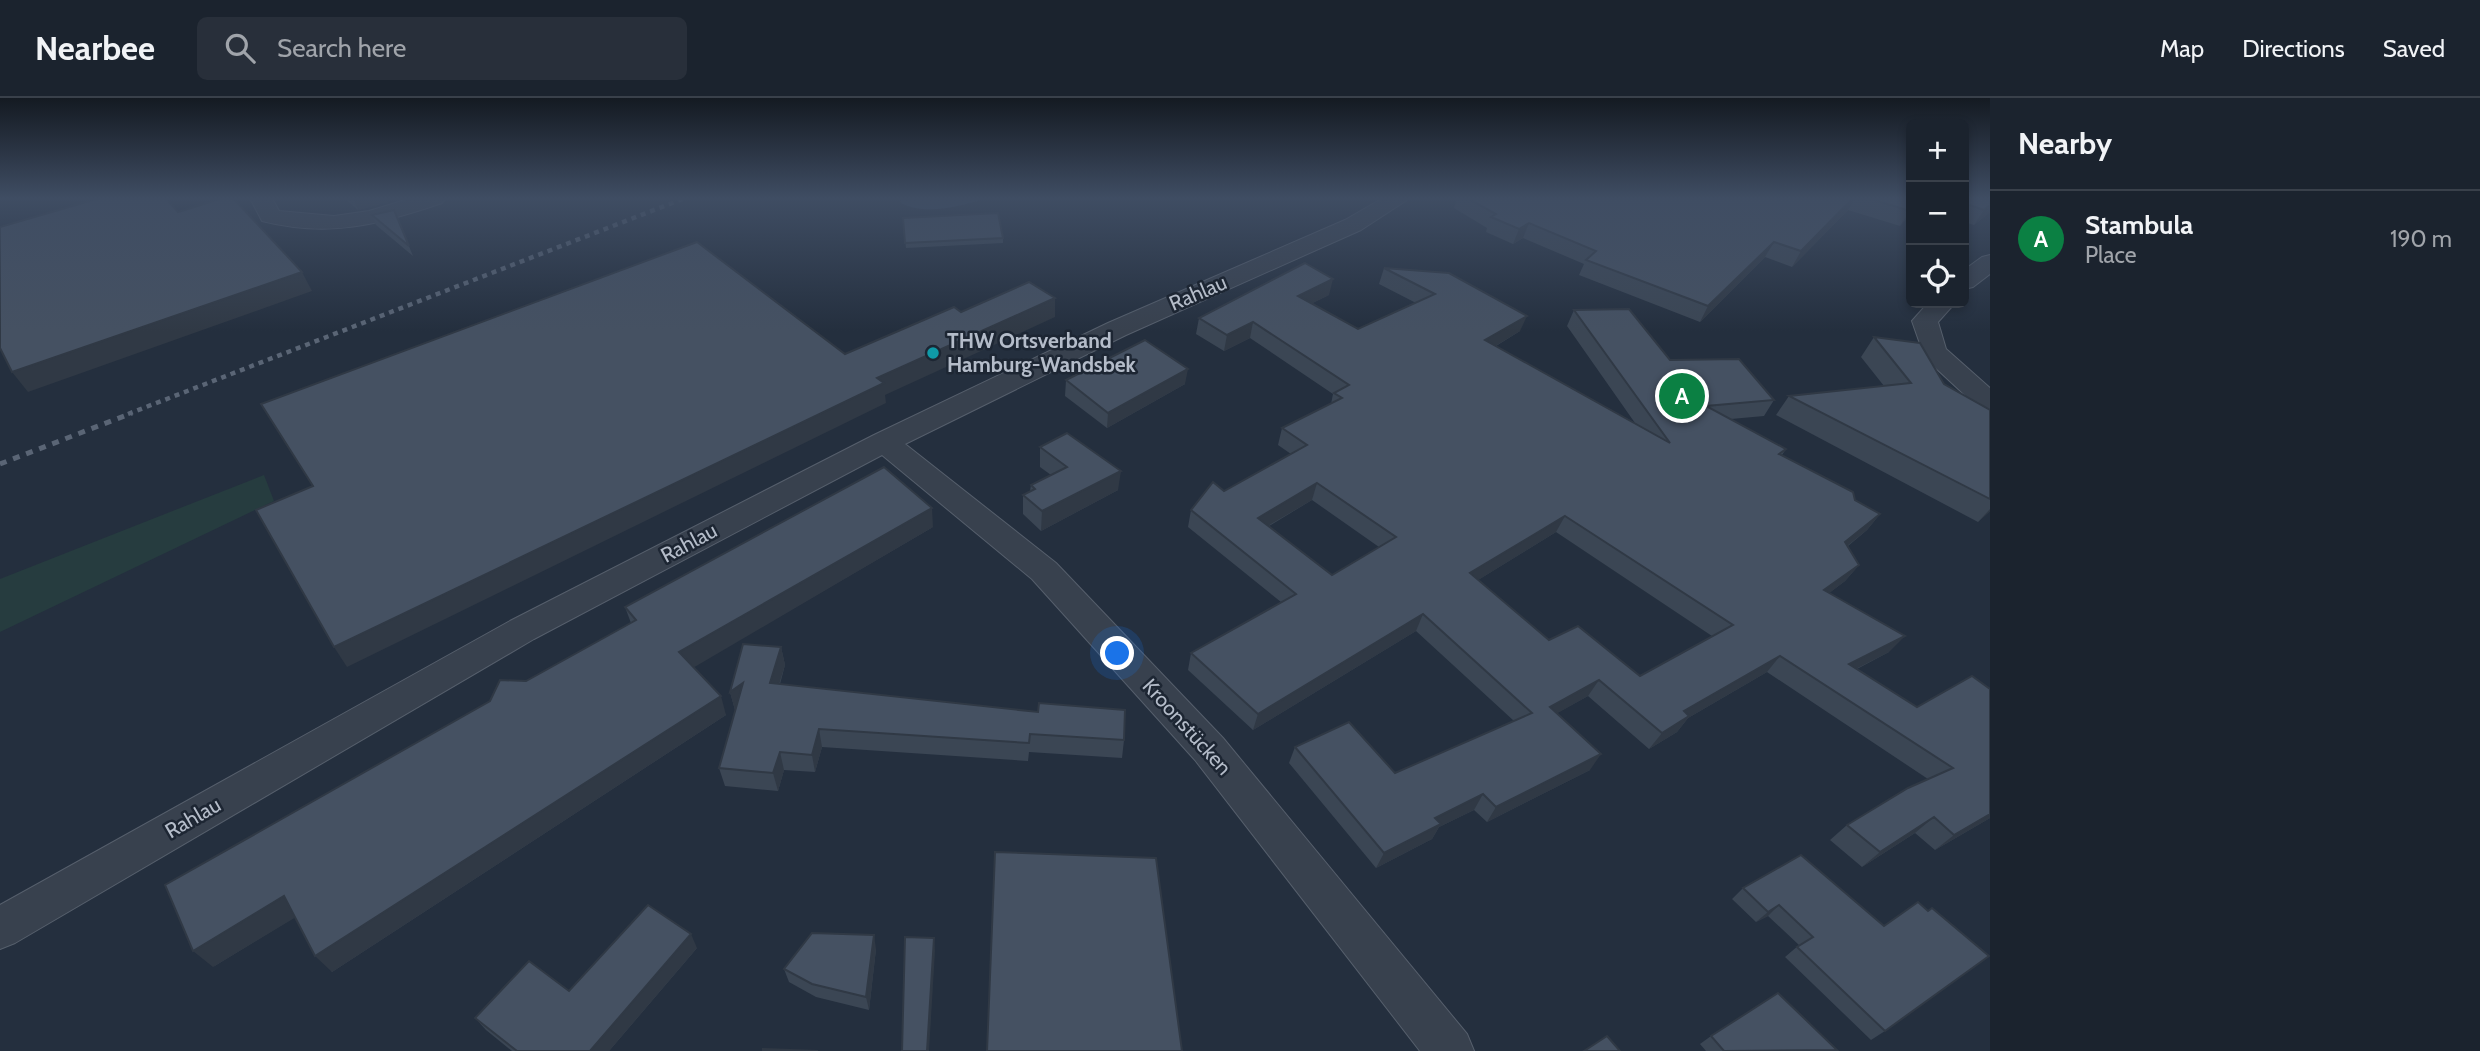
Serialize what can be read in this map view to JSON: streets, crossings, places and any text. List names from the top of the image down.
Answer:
{
  "streets": {
    "street": ["Rahlau", "Kroonstücken"]
  },
  "crossings": [
    ["Rahlau", "Kroonstücken"]
  ],
  "places": ["THW Ortsverband Hamburg-Wandsbek"],
  "page": {
    "header": "Nearbee",
    "search": "Search here",
    "nav": ["Map", "Directions", "Saved"],
    "heading": "Nearby",
    "map_buttons": ["+", "−"],
    "list": [
      {
        "mark": "A",
        "name": "Stambula",
        "note": "Place",
        "value": "190 m"
      }
    ],
    "pins": "A"
  }
}
